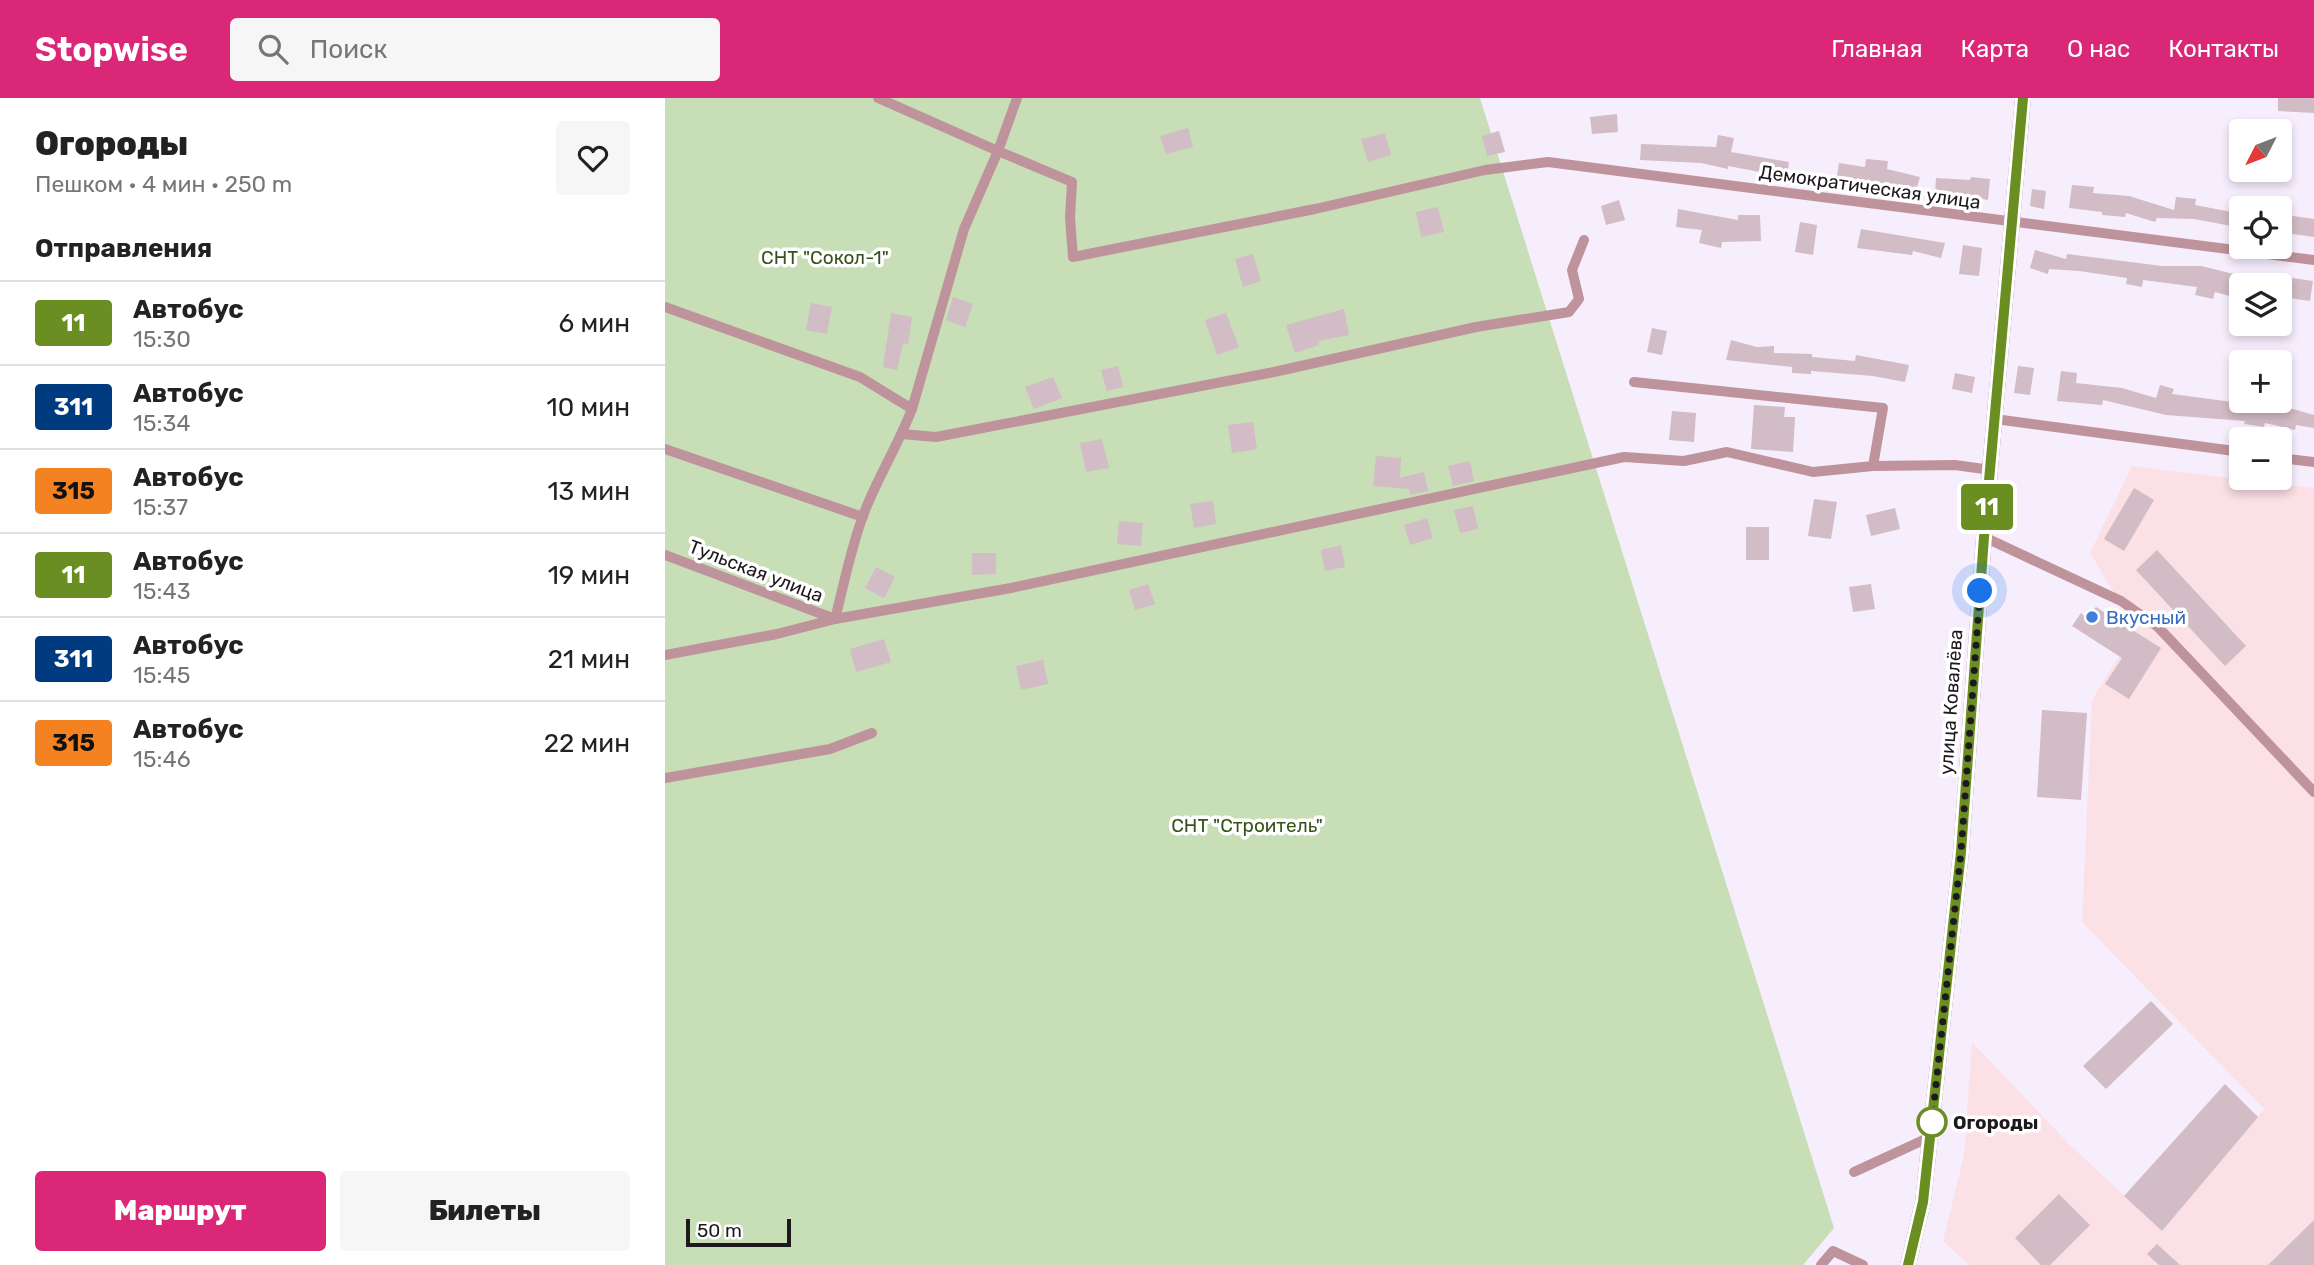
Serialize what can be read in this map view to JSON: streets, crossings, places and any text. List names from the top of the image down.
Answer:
{
  "streets": {
    "street": ["Демократическая улица", "Тульская улица", "улица Ковалёва"]
  },
  "crossings": [
    ["Демократическая улица", "улица Ковалёва"]
  ],
  "parks": ["СНТ \"Сокол-1\"", "СНТ \"Строитель\""],
  "places": ["Вкусный", "Огороды"],
  "lines": ["bus line 11"],
  "scale_bar": "50 m",
  "north": "bottom left",
  "page": {
    "header": "Stopwise",
    "search": "Поиск",
    "nav": [
      "Главная",
      "Карта",
      "О нас",
      "Контакты"
    ],
    "heading": [
      ["Огороды", "Пешком · 4 мин · 250 m"],
      "Отправления"
    ],
    "on_map": "11",
    "map_buttons": ["+", "−"],
    "list": [
      {
        "mark": "11",
        "name": "Автобус",
        "note": "15:30",
        "value": "6 мин"
      },
      {
        "mark": "311",
        "name": "Автобус",
        "note": "15:34",
        "value": "10 мин"
      },
      {
        "mark": "315",
        "name": "Автобус",
        "note": "15:37",
        "value": "13 мин"
      },
      {
        "mark": "11",
        "name": "Автобус",
        "note": "15:43",
        "value": "19 мин"
      },
      {
        "mark": "311",
        "name": "Автобус",
        "note": "15:45",
        "value": "21 мин"
      },
      {
        "mark": "315",
        "name": "Автобус",
        "note": "15:46",
        "value": "22 мин"
      }
    ],
    "buttons": ["Маршрут", "Билеты"],
    "scale": "50 m"
  }
}
